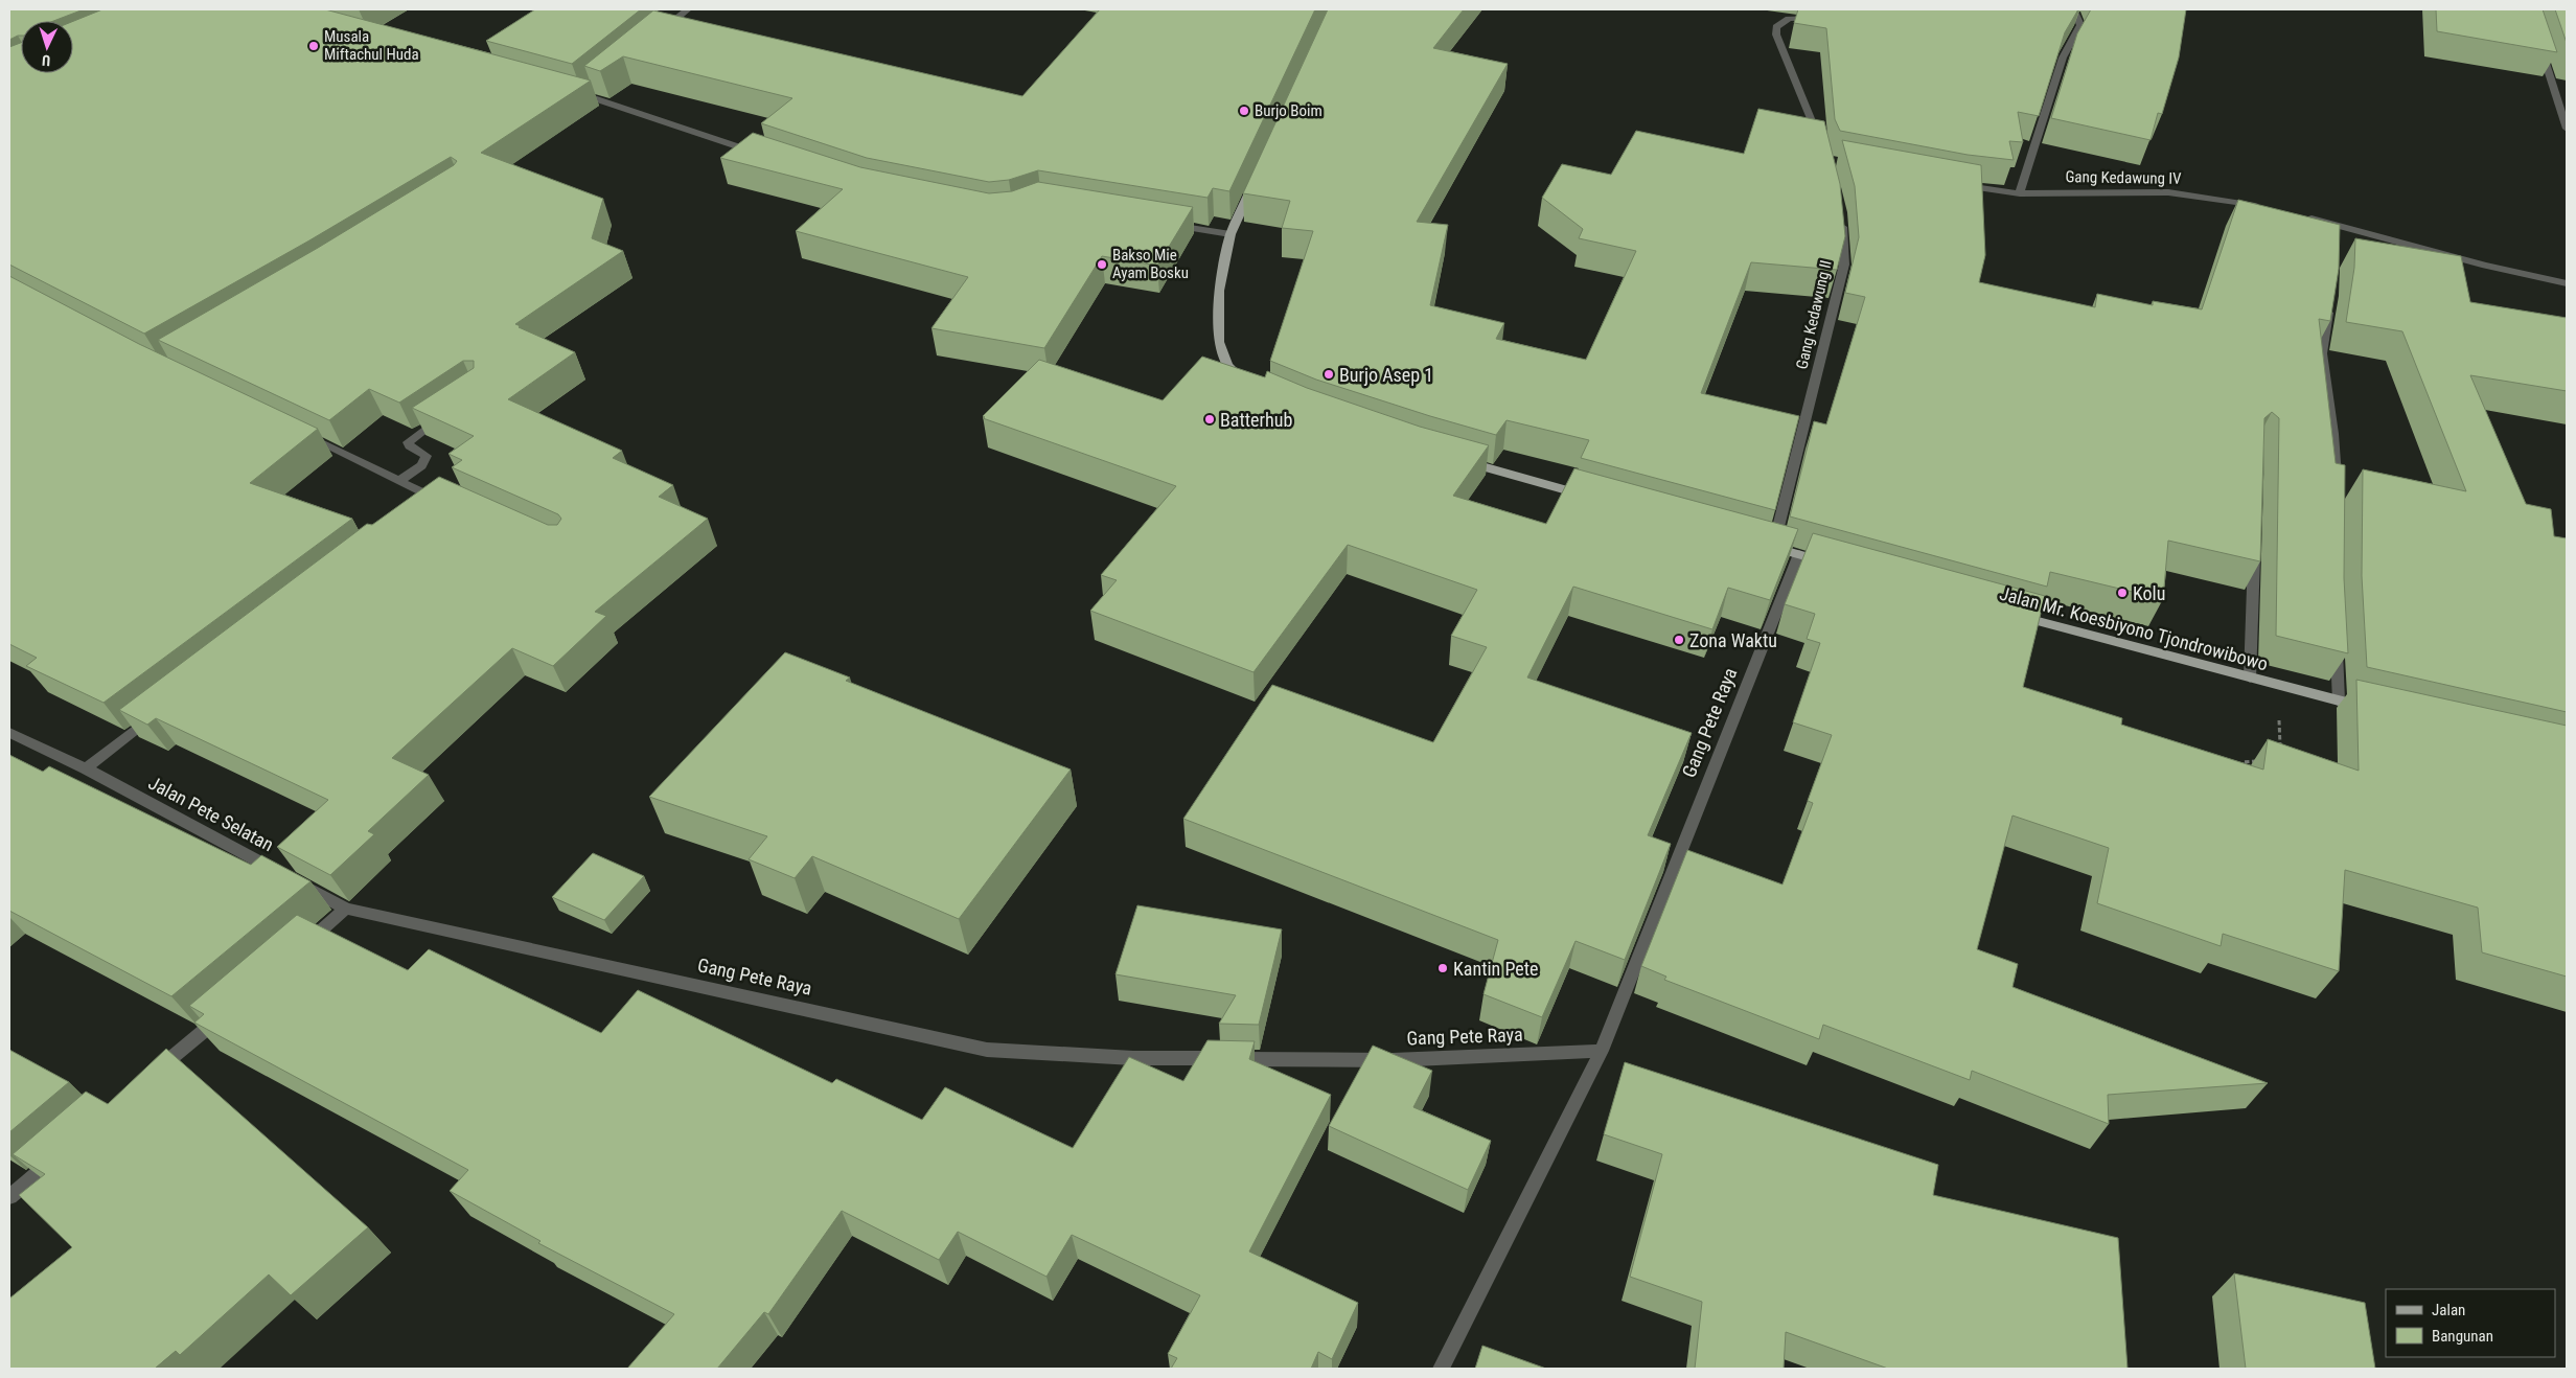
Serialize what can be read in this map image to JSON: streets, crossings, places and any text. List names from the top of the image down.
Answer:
{
  "streets": {
    "main road": ["Jalan Mr. Koesbiyono Tjondrowibowo"],
    "street": [
      "Gang Kedawung IV",
      "Gang Kedawung II",
      "Gang Pete Raya",
      "Jalan Pete Selatan"
    ]
  },
  "crossings": [
    ["Gang Pete Raya", "Jalan Pete Selatan"]
  ],
  "places": [
    "Musala Miftachul Huda",
    "Burjo Boim",
    "Bakso Mie Ayam Bosku",
    "Burjo Asep 1",
    "Batterhub",
    "Kolu",
    "Zona Waktu",
    "Kantin Pete"
  ],
  "legend": ["Jalan", "Bangunan"],
  "north": "bottom"
}
